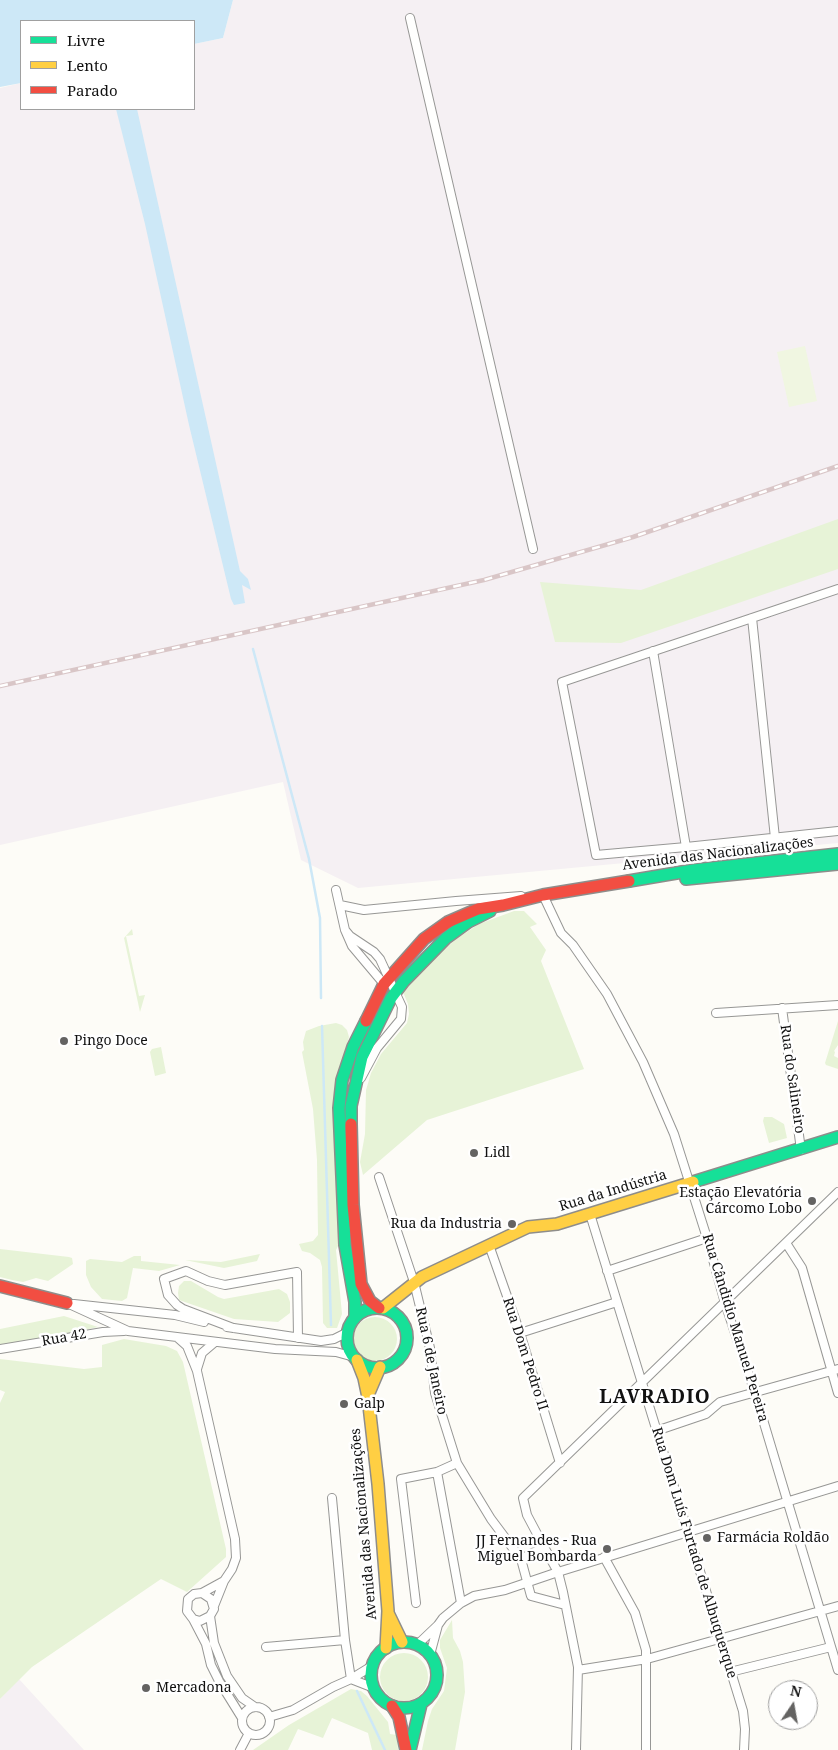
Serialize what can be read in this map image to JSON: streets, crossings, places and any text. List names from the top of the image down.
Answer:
{
  "streets": {
    "street": [
      "Avenida das Nacionalizações",
      "Rua do Salineiro",
      "Rua da Indústria",
      "Rua Cândidio Manuel Pereira",
      "Rua 42",
      "Rua Dom Pedro II",
      "Rua 6 de Janeiro",
      "Rua Dom Luís Furtado de Albuquerque"
    ]
  },
  "crossings": [
    ["Avenida das Nacionalizações", "Rua da Indústria"],
    ["Avenida das Nacionalizações", "Rua Cândidio Manuel Pereira"],
    ["Rua do Salineiro", "Rua da Indústria"],
    ["Rua da Indústria", "Rua Cândidio Manuel Pereira"],
    ["Rua da Indústria", "Rua Dom Pedro II"],
    ["Rua da Indústria", "Rua 6 de Janeiro"],
    ["Rua da Indústria", "Rua Dom Luís Furtado de Albuquerque"]
  ],
  "districts": ["LAVRADIO"],
  "places": [
    "Pingo Doce",
    "Lidl",
    "Estação Elevatória Cárcomo Lobo",
    "Rua da Industria",
    "Galp",
    "Farmácia Roldão",
    "JJ Fernandes - Rua Miguel Bombarda",
    "Mercadona"
  ],
  "legend": ["Livre", "Lento", "Parado"],
  "north": "top"
}
